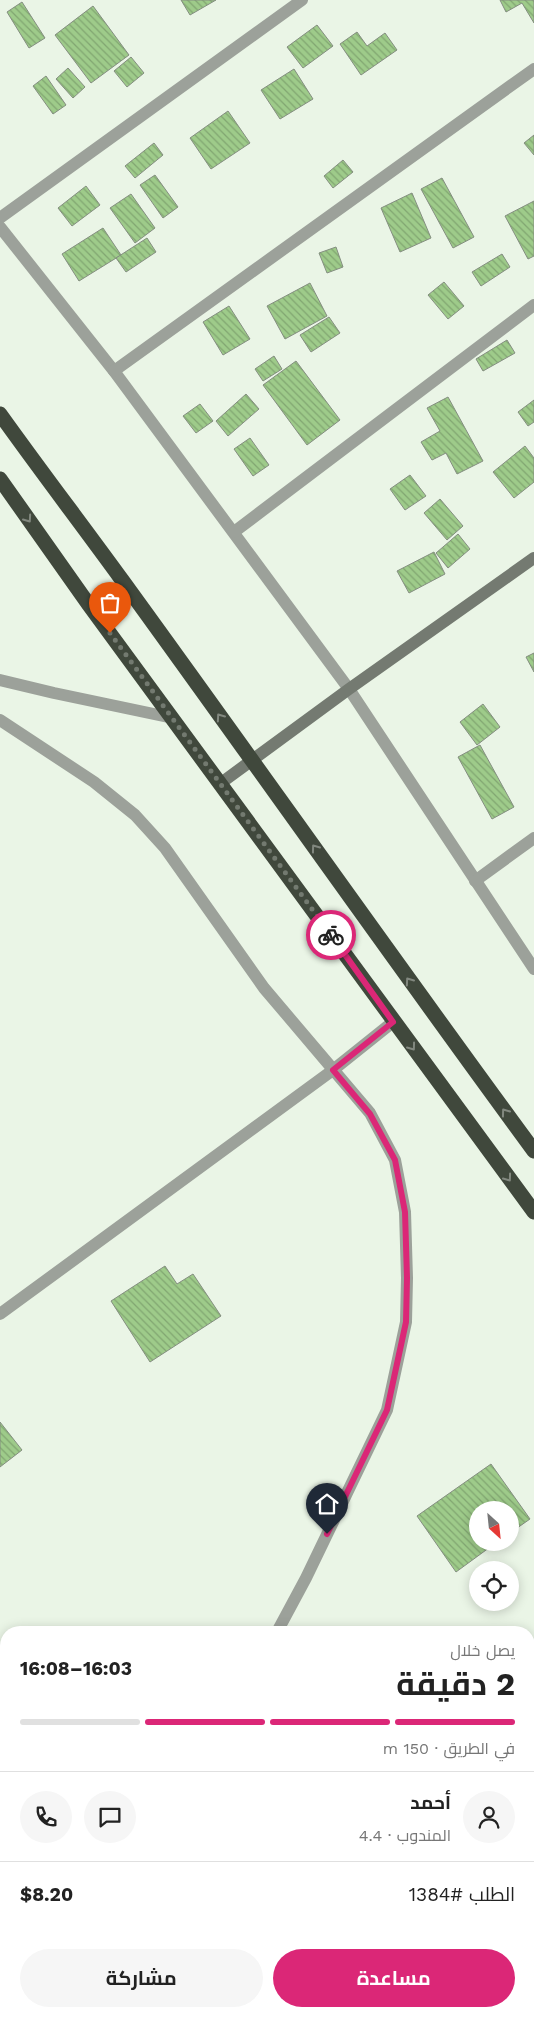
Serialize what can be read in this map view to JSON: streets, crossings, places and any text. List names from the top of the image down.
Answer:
{
  "north": "bottom right",
  "page": {
    "heading": ["2 دقيقة", "يصل خلال", "16:03–16:08"],
    "panel": [
      "أحمد",
      "المندوب · 4.4",
      "الطلب #1384",
      "$8.20"
    ],
    "bar": "في الطريق · 150 m",
    "buttons": ["مساعدة", "مشاركة"]
  }
}
